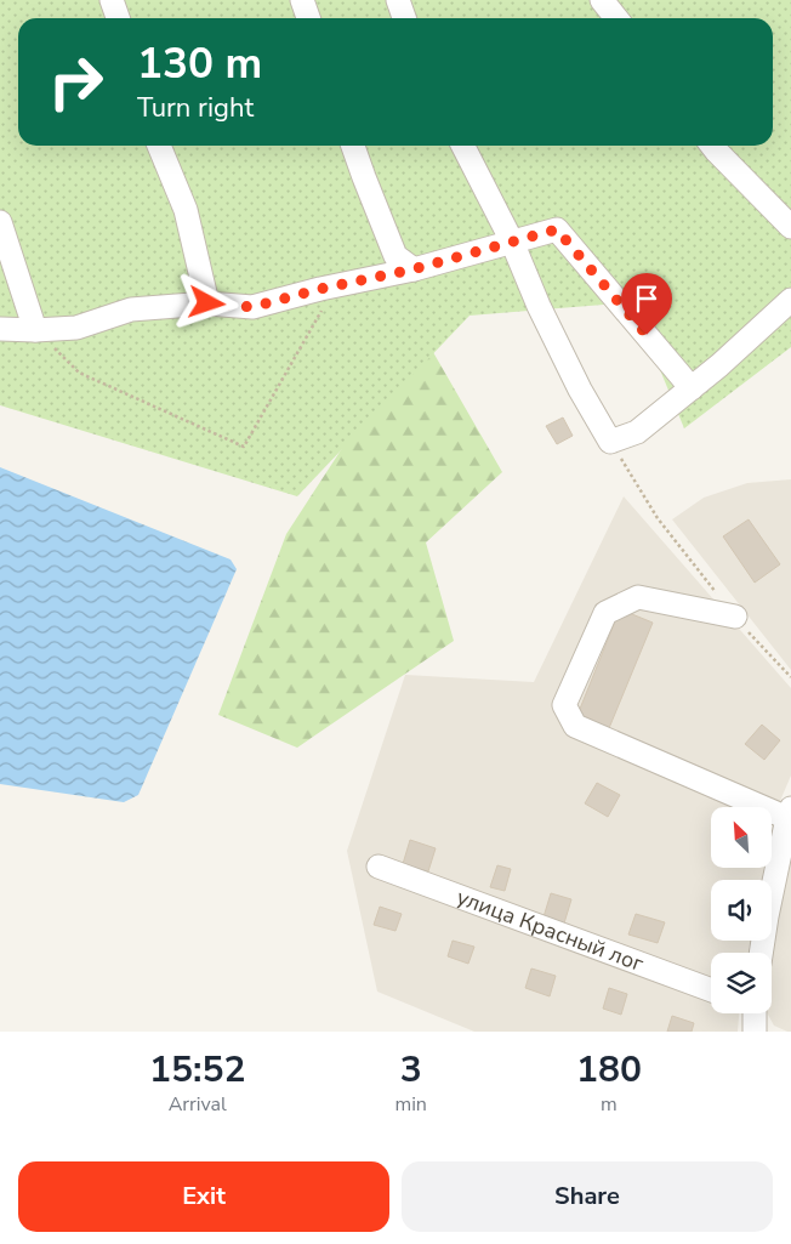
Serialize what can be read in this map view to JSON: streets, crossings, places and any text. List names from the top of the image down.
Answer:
{
  "streets": {
    "street": ["улица Красный лог"]
  },
  "north": "top left",
  "page": {
    "turn": ["130 m", "Turn right"],
    "eta": [
      "15:52",
      "Arrival",
      "3",
      "min",
      "180",
      "m"
    ],
    "buttons": ["Exit", "Share"]
  }
}
